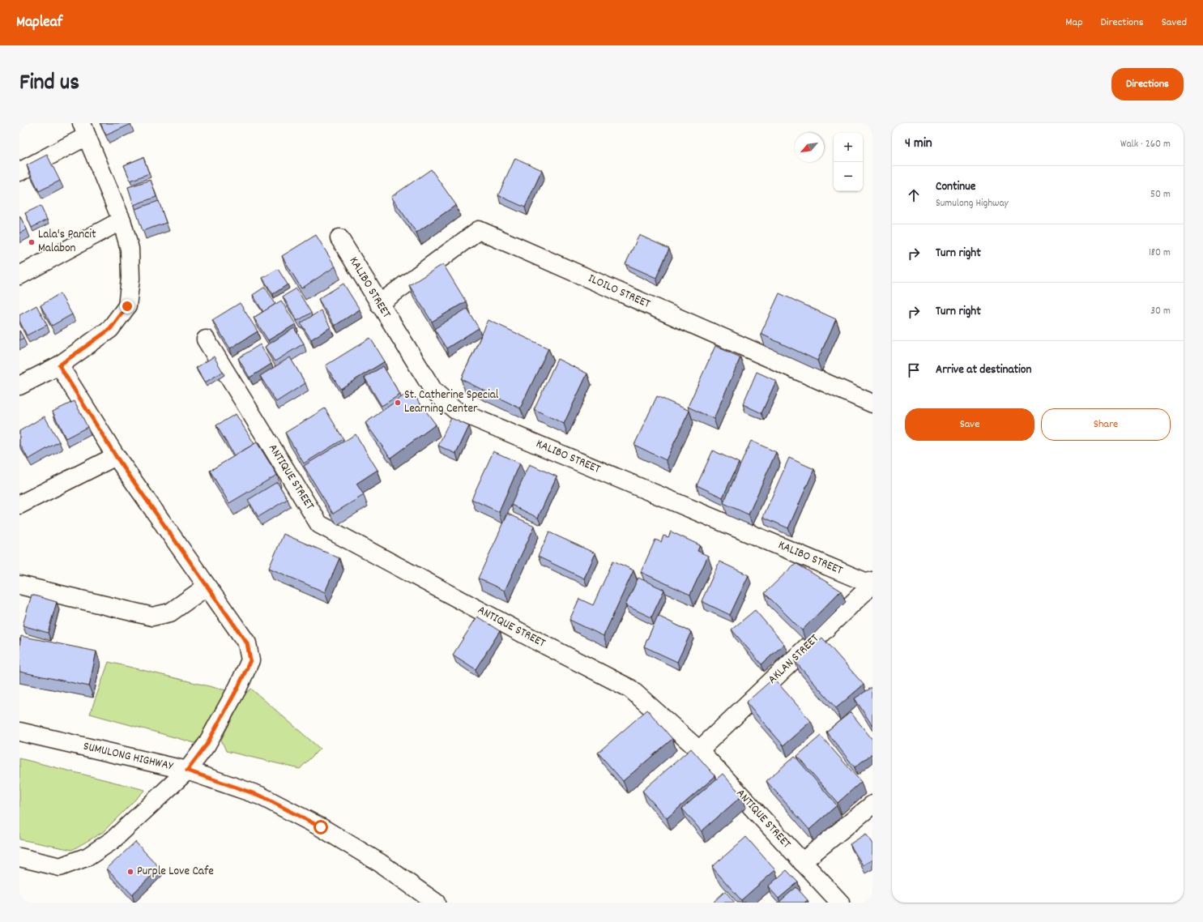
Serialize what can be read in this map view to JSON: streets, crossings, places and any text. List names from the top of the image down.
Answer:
{
  "streets": {
    "street": [
      "KALIBO STREET",
      "ILOILO STREET",
      "ANTIQUE STREET",
      "AKLAN STREET",
      "SUMULONG HIGHWAY"
    ]
  },
  "crossings": [
    ["KALIBO STREET", "ILOILO STREET"],
    ["KALIBO STREET", "AKLAN STREET"],
    ["ANTIQUE STREET", "AKLAN STREET"]
  ],
  "places": ["Lala's Pancit Malabon", "St. Catherine Special Learning Center", "Purple Love Cafe"],
  "north": "bottom left",
  "page": {
    "header": "Mapleaf",
    "nav": ["Map", "Directions", "Saved"],
    "title": "Find us",
    "buttons": [
      "Directions",
      ["Save", "Share"]
    ],
    "heading": ["4 min", "Walk · 260 m"],
    "map_buttons": ["+", "−"],
    "list": [
      ["Continue", "Sumulong Highway", "50 m"],
      ["Turn right", "180 m"],
      ["Turn right", "30 m"],
      "Arrive at destination"
    ]
  }
}
